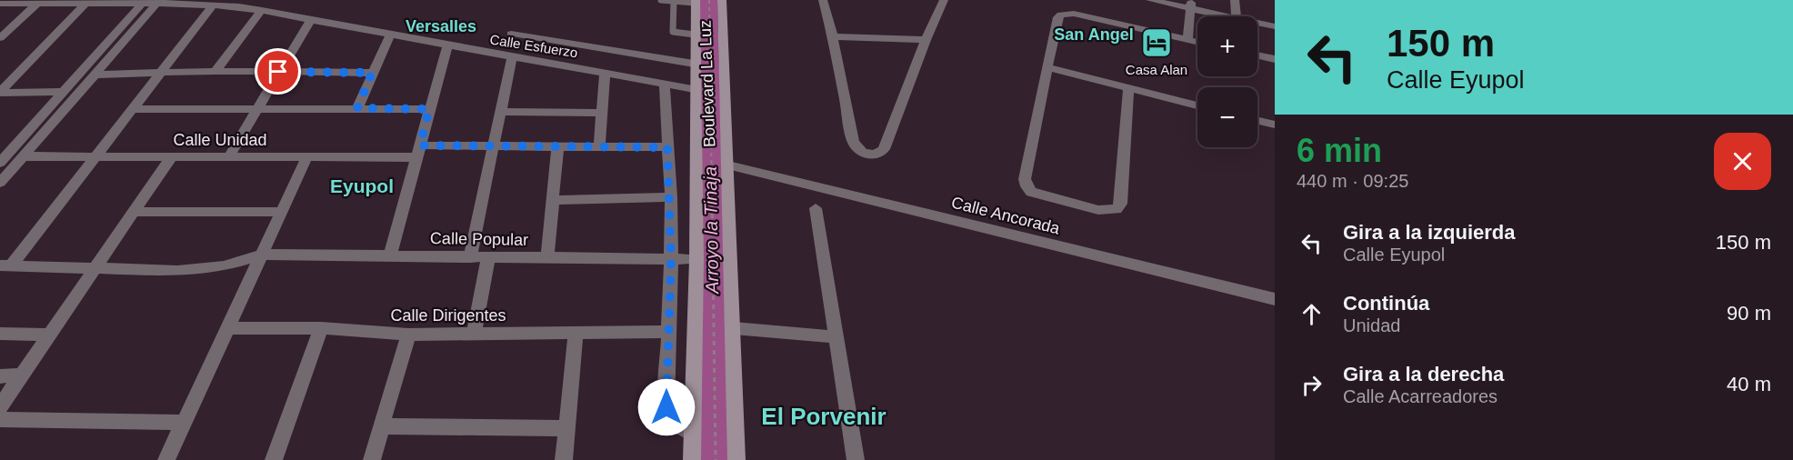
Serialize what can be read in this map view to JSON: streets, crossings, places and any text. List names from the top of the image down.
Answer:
{
  "streets": {
    "main road": ["Boulevard La Luz"],
    "street": [
      "Calle Esfuerzo",
      "Calle Unidad",
      "Calle Ancorada",
      "Calle Popular",
      "Calle Dirigentes"
    ]
  },
  "crossings": [
    ["Calle Esfuerzo", "Boulevard La Luz"],
    ["Boulevard La Luz", "Calle Ancorada"],
    ["Boulevard La Luz", "Calle Popular"]
  ],
  "districts": [
    "Versalles",
    "San Angel",
    "Eyupol",
    "El Porvenir"
  ],
  "water": ["Arroyo la Tinaja"],
  "places": {
    "hotel": ["Casa Alan"]
  },
  "page": {
    "turn": ["150 m", "Calle Eyupol"],
    "map_buttons": ["+", "−"],
    "heading": ["6 min", "440 m · 09:25"],
    "list": [
      {
        "name": "Gira a la izquierda",
        "note": "Calle Eyupol",
        "value": "150 m"
      },
      {
        "name": "Continúa",
        "note": "Unidad",
        "value": "90 m"
      },
      {
        "name": "Gira a la derecha",
        "note": "Calle Acarreadores",
        "value": "40 m"
      }
    ]
  }
}
